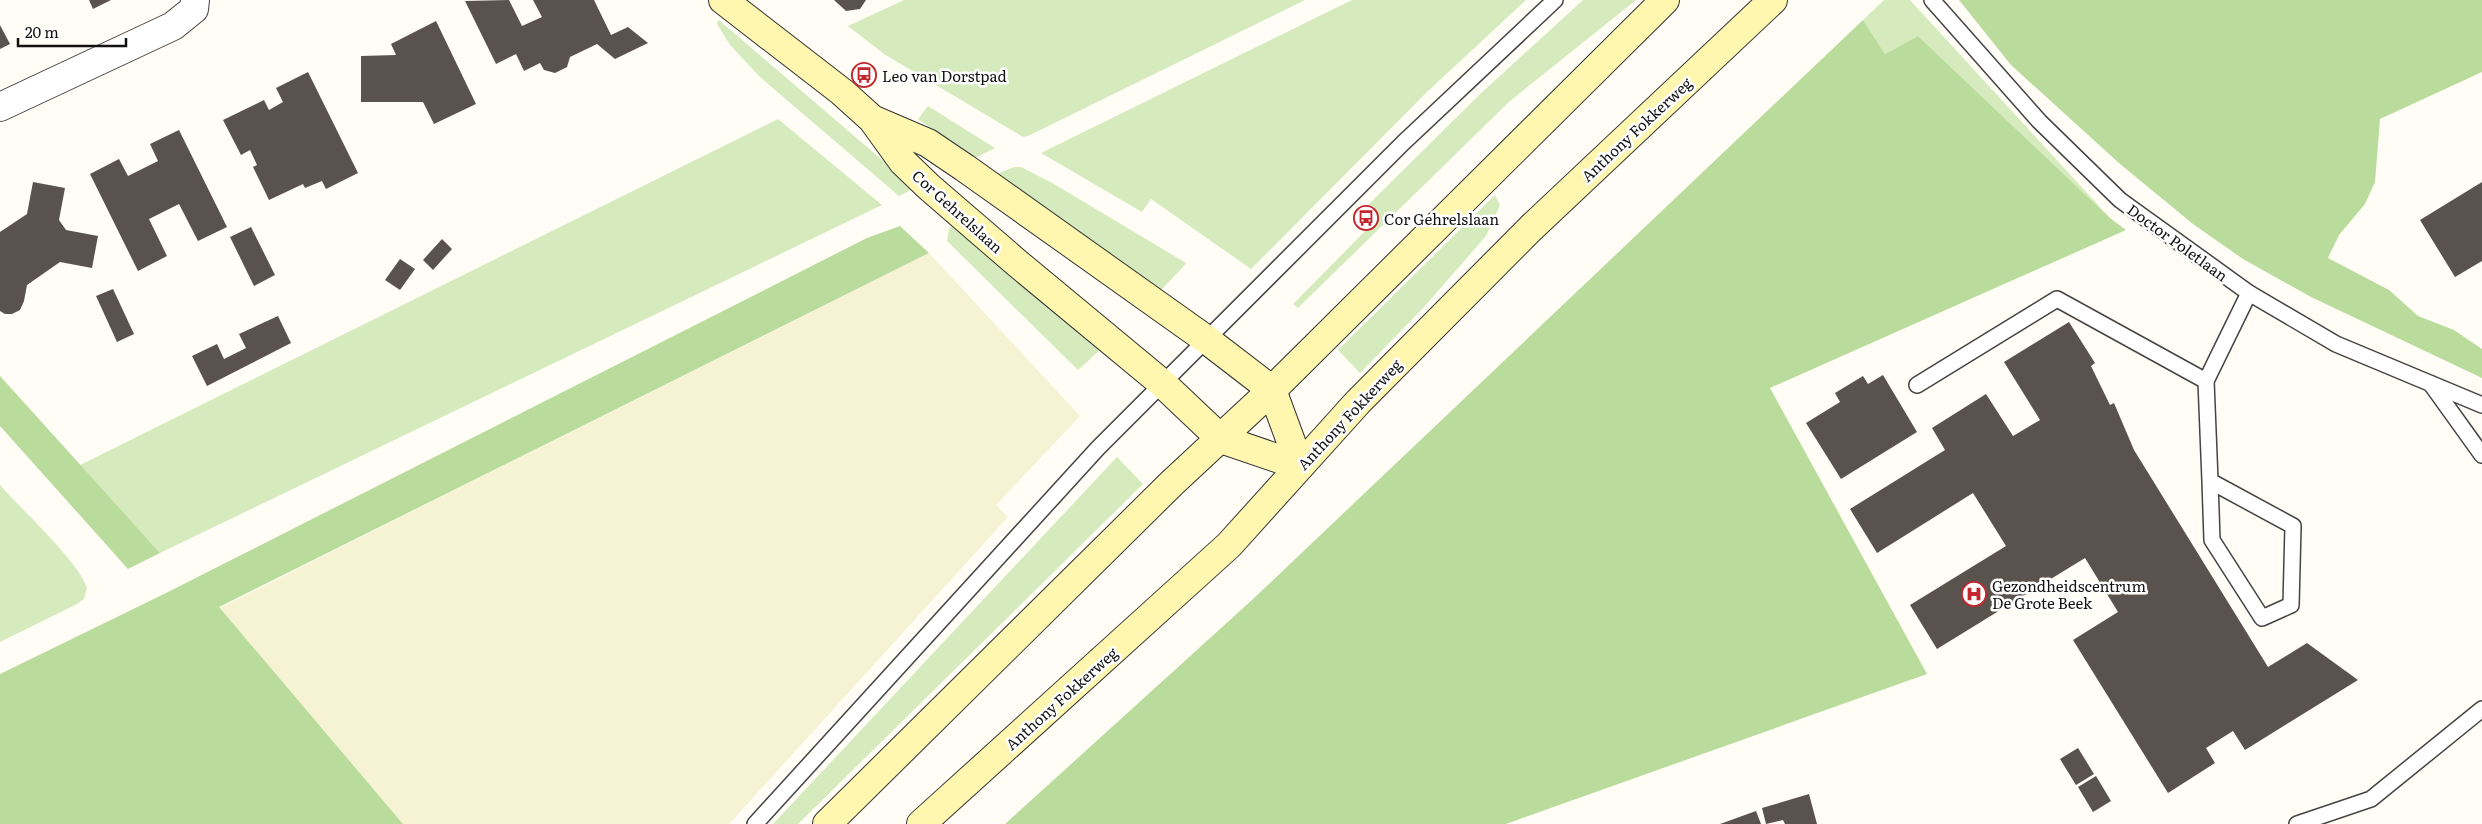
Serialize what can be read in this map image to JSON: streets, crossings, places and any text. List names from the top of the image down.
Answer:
{
  "streets": {
    "main road": ["Anthony Fokkerweg", "Cor Gehrelslaan"],
    "lane": ["Doctor Poletlaan"]
  },
  "crossings": [
    ["Anthony Fokkerweg", "Cor Gehrelslaan"]
  ],
  "places": {
    "bus stop": ["Leo van Dorstpad", "Cor Gehrelslaan"],
    "hospital": ["Gezondheidscentrum De Grote Beek"]
  },
  "scale_bar": "20 m"
}
